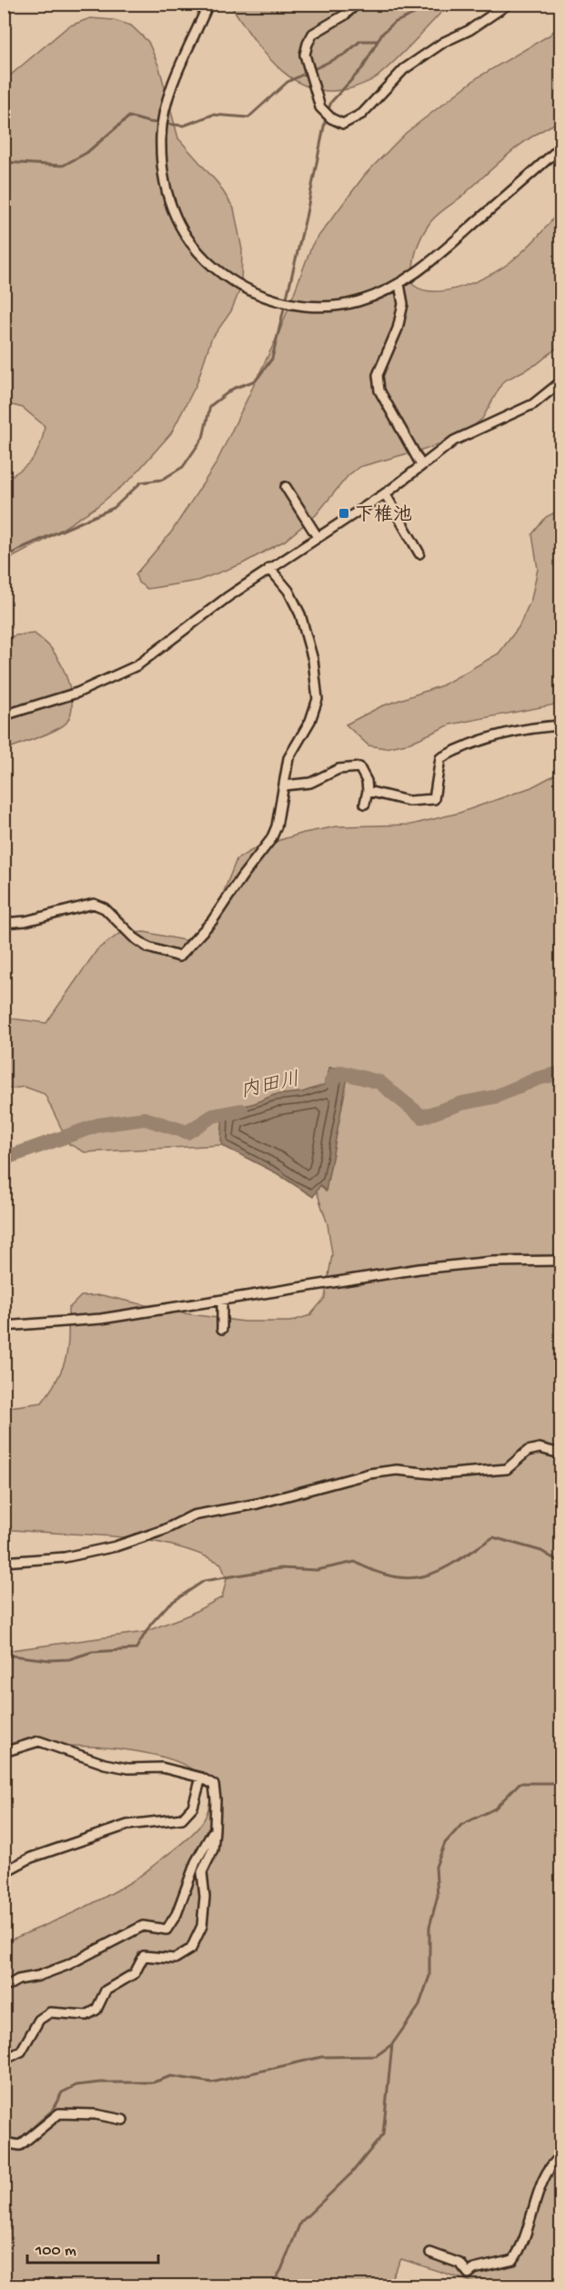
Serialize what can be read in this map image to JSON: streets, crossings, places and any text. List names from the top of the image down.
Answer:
{
  "water": ["内田川"],
  "places": {
    "transit": ["下椎池"]
  },
  "scale_bar": "100 m"
}
